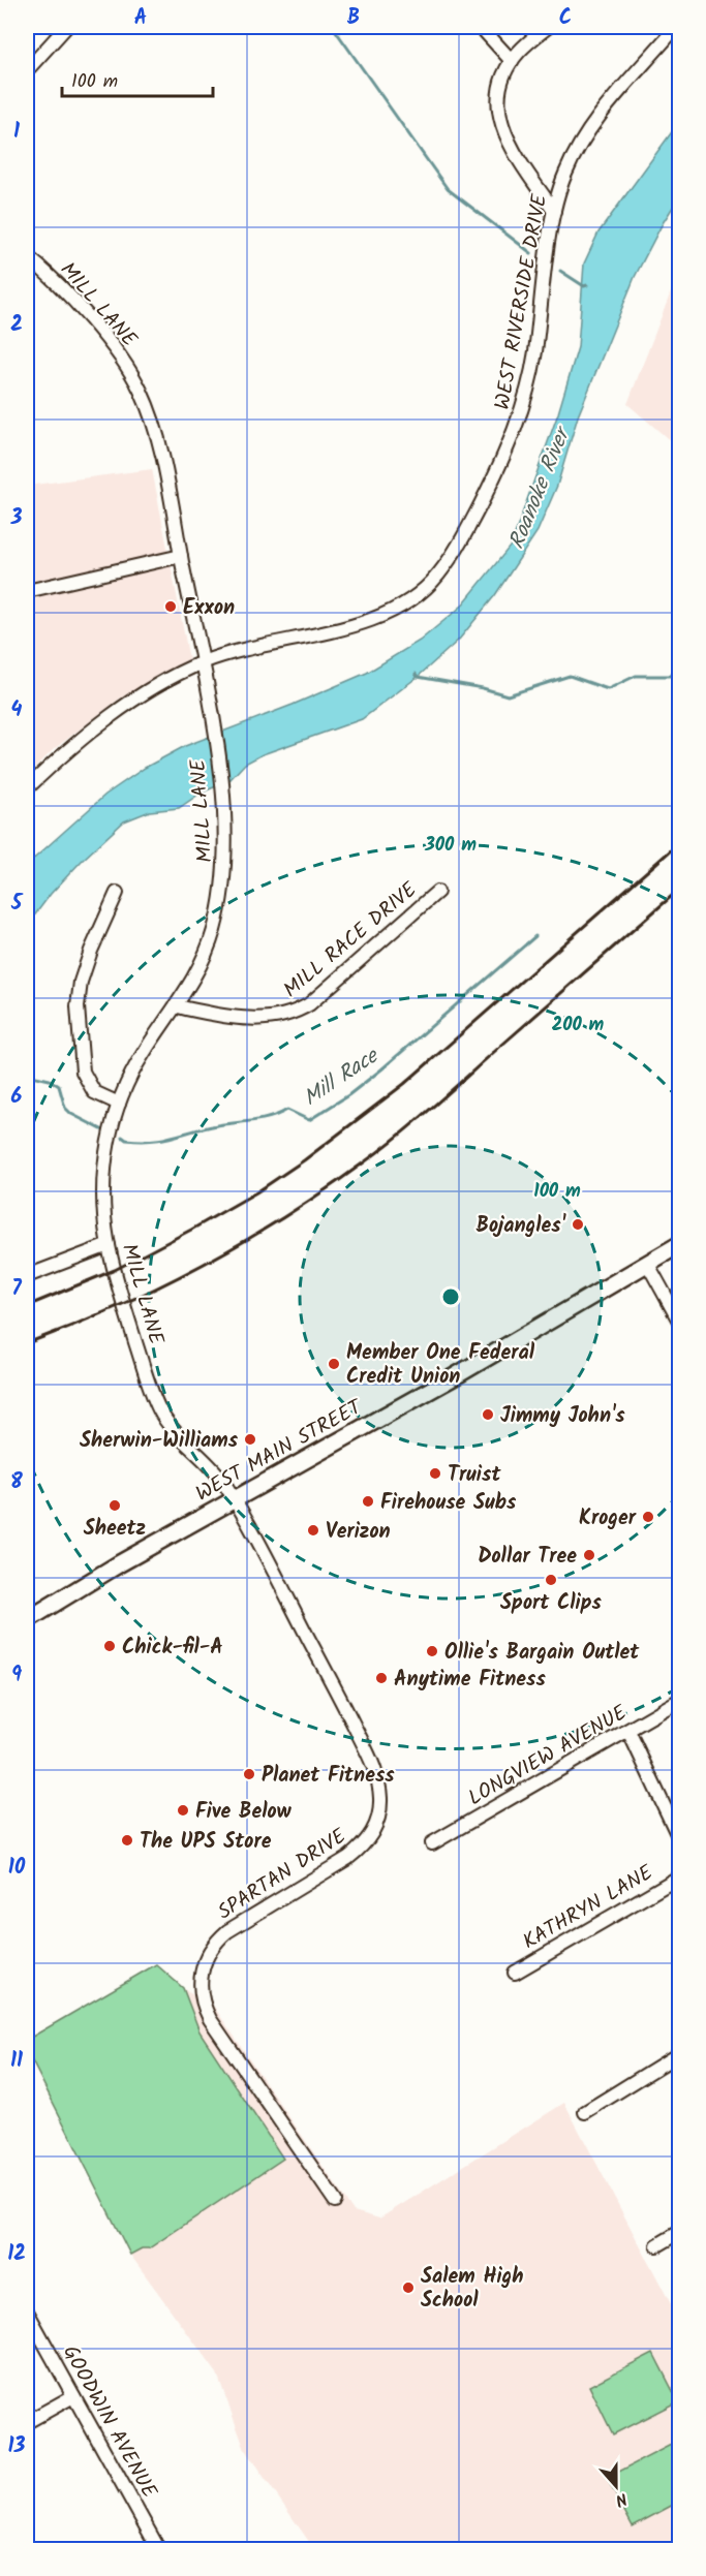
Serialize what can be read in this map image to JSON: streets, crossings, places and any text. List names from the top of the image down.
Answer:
{
  "streets": {
    "main road": ["WEST MAIN STREET"],
    "street": [
      "WEST RIVERSIDE DRIVE",
      "MILL LANE",
      "MILL RACE DRIVE",
      "LONGVIEW AVENUE",
      "SPARTAN DRIVE",
      "KATHRYN LANE",
      "GOODWIN AVENUE"
    ]
  },
  "crossings": [
    ["WEST RIVERSIDE DRIVE", "MILL LANE"],
    ["MILL LANE", "MILL RACE DRIVE"],
    ["MILL LANE", "WEST MAIN STREET"],
    ["MILL LANE", "SPARTAN DRIVE"],
    ["WEST MAIN STREET", "SPARTAN DRIVE"]
  ],
  "water": ["Roanoke River", "Mill Race"],
  "places": [
    "Exxon",
    "Bojangles'",
    "Member One Federal Credit Union",
    "Jimmy John's",
    "Sherwin-Williams",
    "Truist",
    "Firehouse Subs",
    "Sheetz",
    "Kroger",
    "Verizon",
    "Dollar Tree",
    "Sport Clips",
    "Chick-fil-A",
    "Ollie's Bargain Outlet",
    "Anytime Fitness",
    "Planet Fitness",
    "Five Below",
    "The UPS Store",
    "Salem High School"
  ],
  "scale_bar": "100 m",
  "north": "bottom",
  "grid": {
    "columns": ["A", "B", "C"],
    "rows": [
      "1",
      "2",
      "3",
      "4",
      "5",
      "6",
      "7",
      "8",
      "9",
      "10",
      "11",
      "12",
      "13"
    ]
  },
  "rings": ["300 m", "200 m", "100 m"]
}
